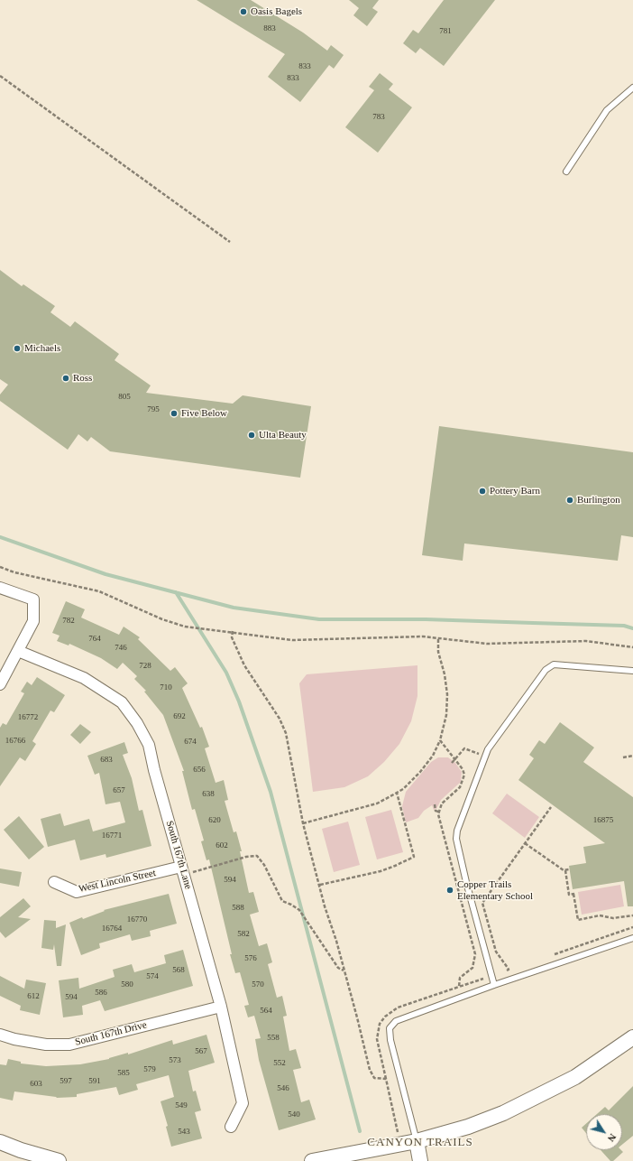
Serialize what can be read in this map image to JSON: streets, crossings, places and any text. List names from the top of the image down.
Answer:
{
  "streets": {
    "street": ["South 167th Lane", "West Lincoln Street", "South 167th Drive"]
  },
  "crossings": [
    ["South 167th Lane", "West Lincoln Street"],
    ["South 167th Lane", "South 167th Drive"]
  ],
  "districts": ["CANYON TRAILS"],
  "places": [
    "Oasis Bagels",
    "Michaels",
    "Ross",
    "Five Below",
    "Ulta Beauty",
    "Pottery Barn",
    "Burlington",
    "Copper Trails Elementary School"
  ],
  "house_numbers": [
    "883",
    "781",
    "833",
    "833",
    "783",
    "805",
    "795",
    "782",
    "764",
    "746",
    "728",
    "710",
    "692",
    "16772",
    "16766",
    "674",
    "683",
    "656",
    "657",
    "638",
    "620",
    "16875",
    "16771",
    "602",
    "594",
    "588",
    "16770",
    "16764",
    "582",
    "576",
    "568",
    "574",
    "580",
    "570",
    "586",
    "612",
    "594",
    "564",
    "558",
    "567",
    "573",
    "552",
    "579",
    "585",
    "597",
    "591",
    "603",
    "546",
    "549",
    "540",
    "543"
  ],
  "north": "bottom right"
}
